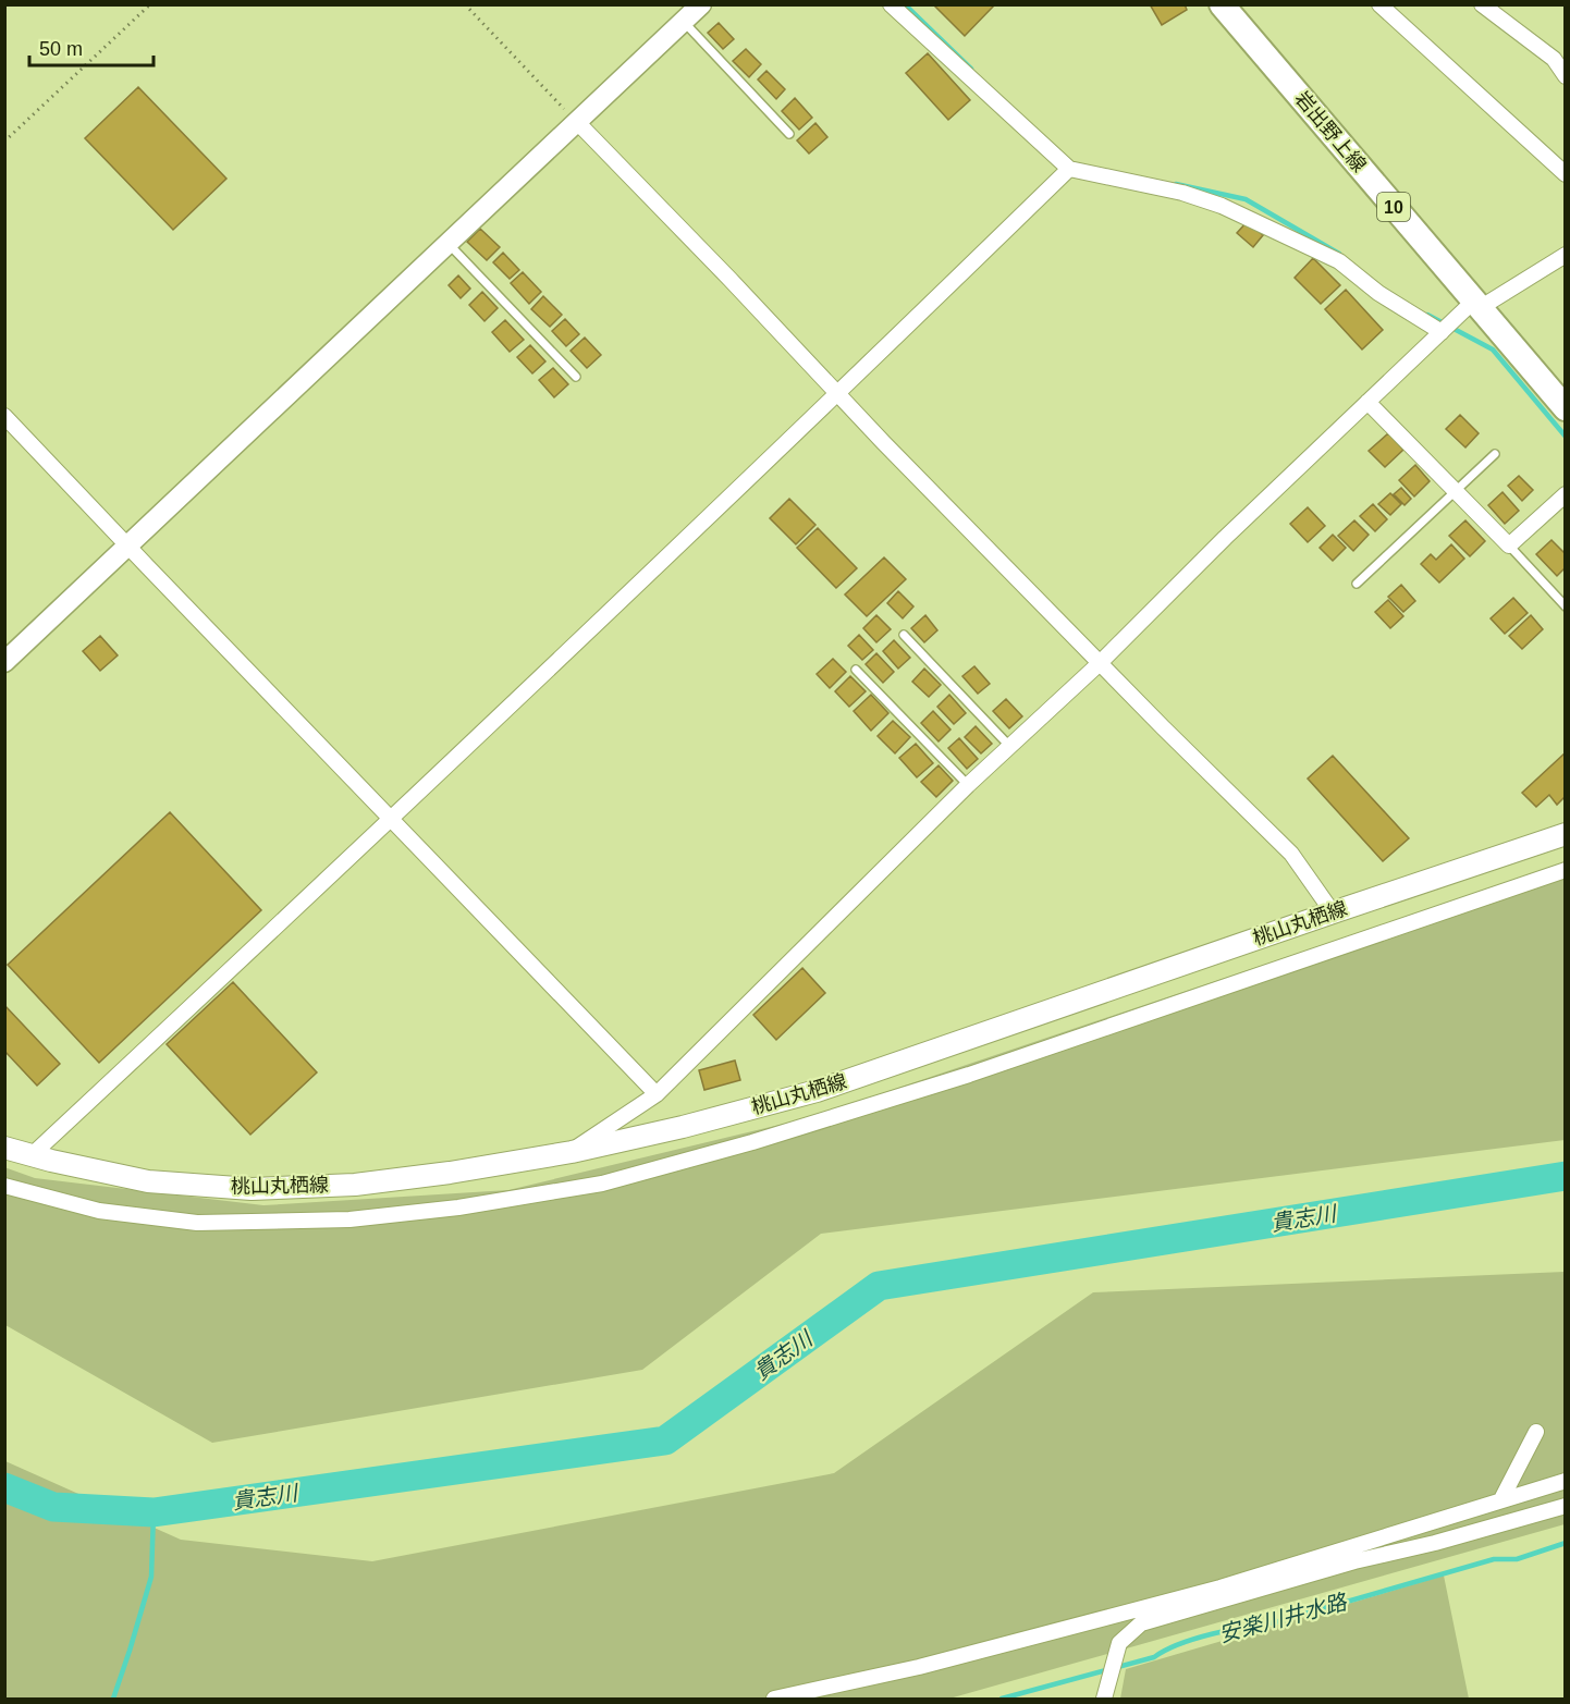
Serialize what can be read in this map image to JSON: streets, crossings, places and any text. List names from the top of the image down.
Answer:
{
  "streets": {
    "main road": ["岩出野上線", "10", "桃山丸栖線"]
  },
  "water": ["貴志川", "安楽川井水路"],
  "scale_bar": "50 m"
}
